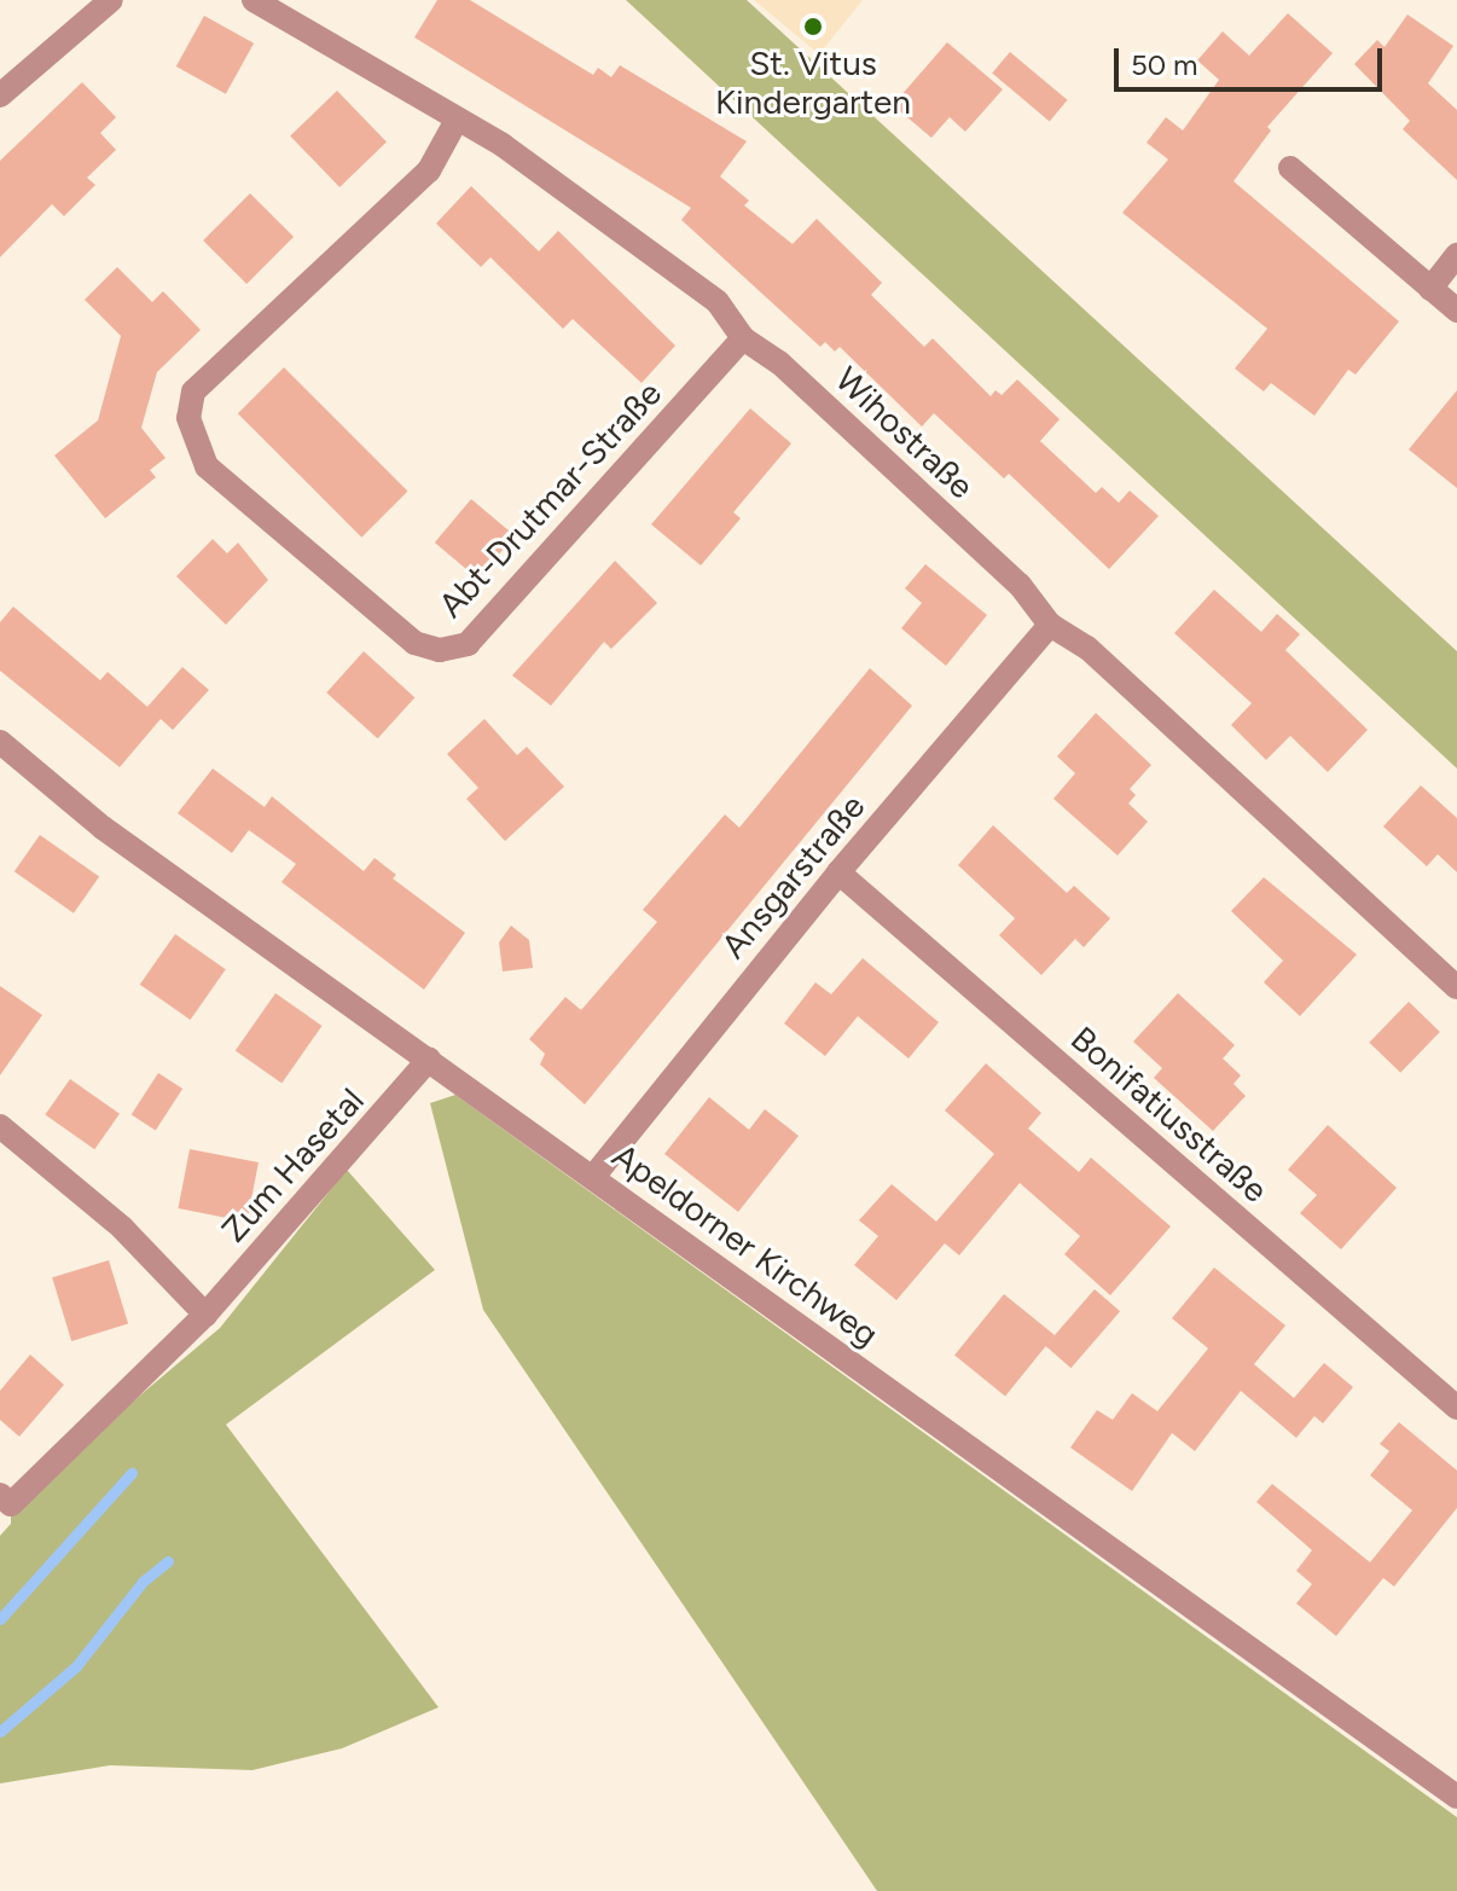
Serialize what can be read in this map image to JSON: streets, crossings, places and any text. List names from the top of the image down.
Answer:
{
  "streets": {
    "street": [
      "Wihostraße",
      "Abt-Drutmar-Straße",
      "Ansgarstraße",
      "Bonifatiusstraße",
      "Zum Hasetal",
      "Apeldorner Kirchweg"
    ]
  },
  "crossings": [
    ["Wihostraße", "Abt-Drutmar-Straße"],
    ["Wihostraße", "Ansgarstraße"],
    ["Ansgarstraße", "Bonifatiusstraße"],
    ["Ansgarstraße", "Apeldorner Kirchweg"],
    ["Zum Hasetal", "Apeldorner Kirchweg"]
  ],
  "places": ["St. Vitus Kindergarten"],
  "scale_bar": "50 m"
}
